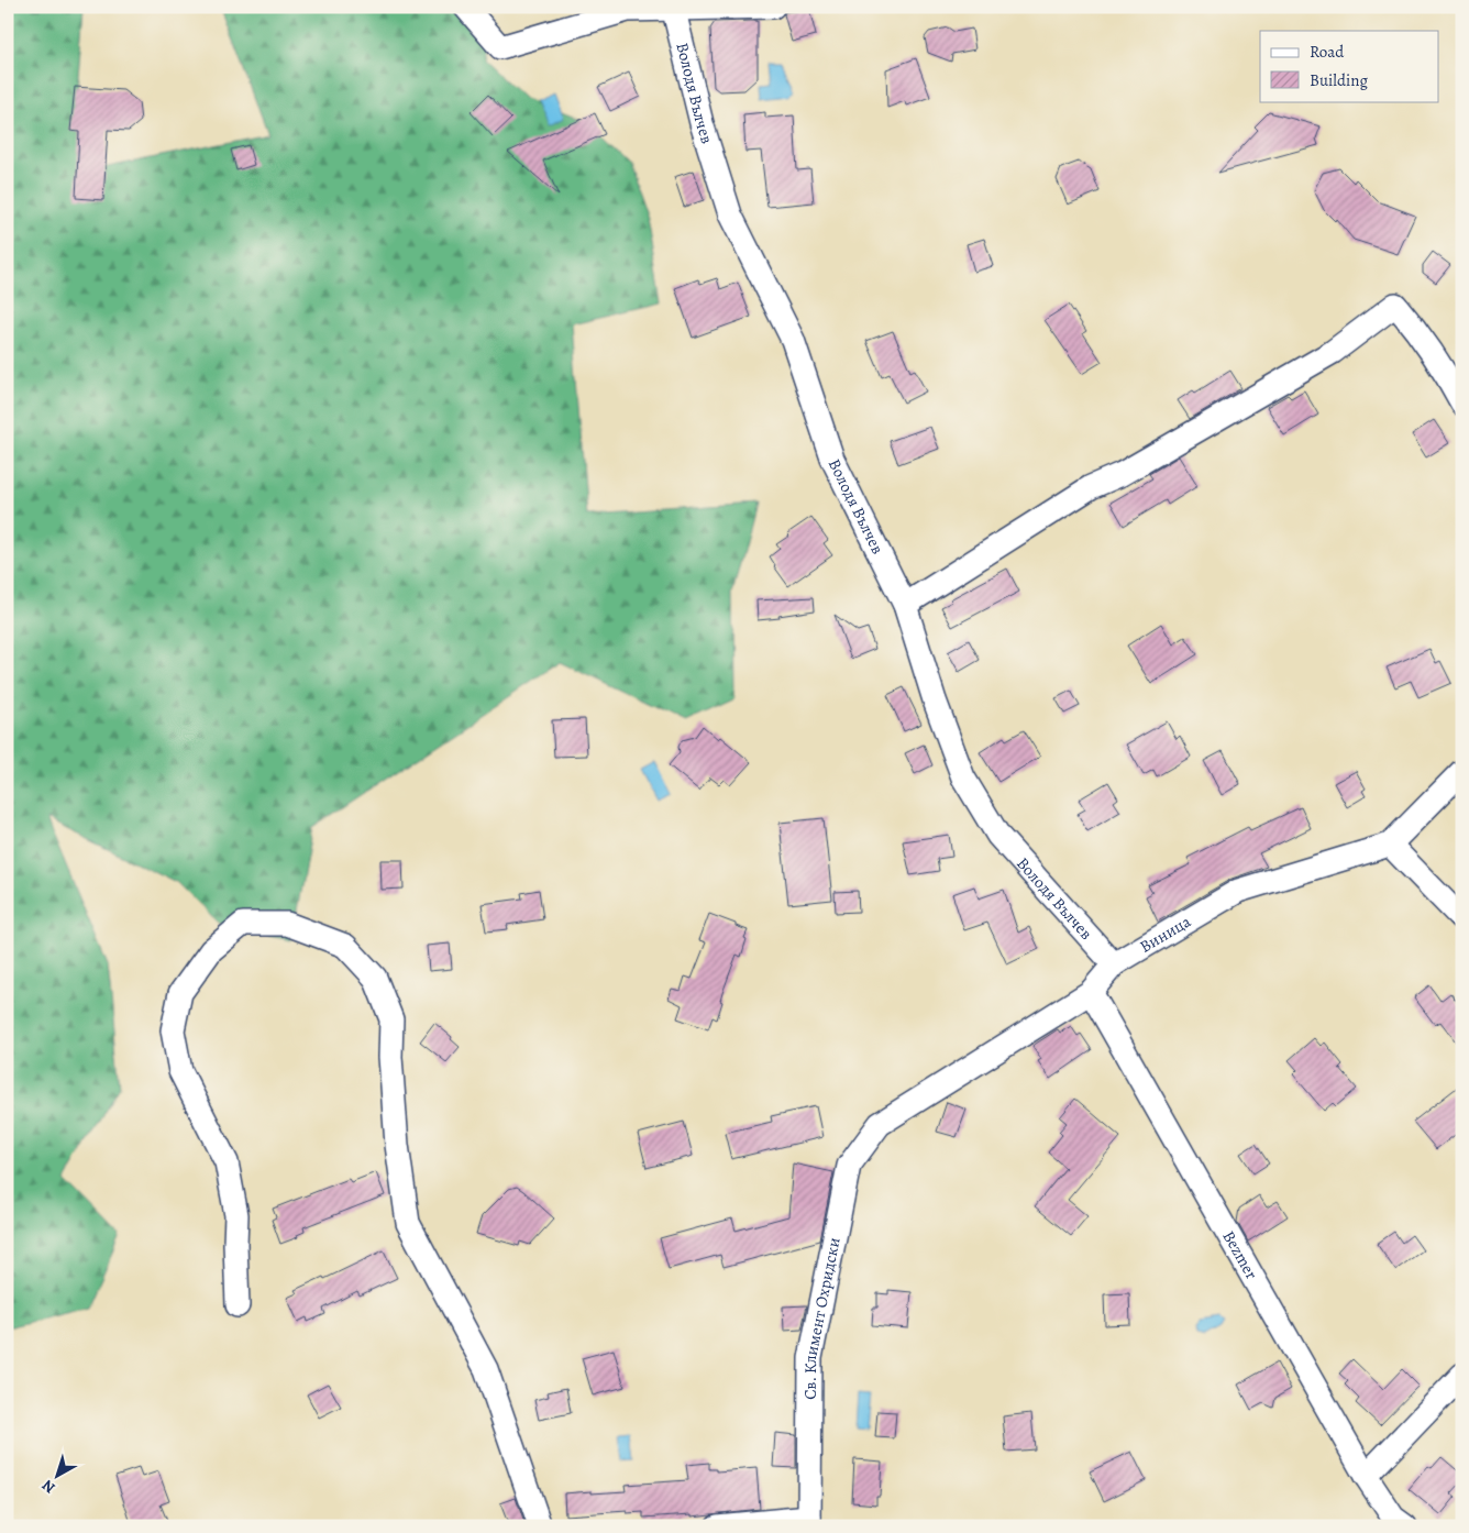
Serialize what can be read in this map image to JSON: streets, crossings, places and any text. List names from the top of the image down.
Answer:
{
  "streets": {
    "street": [
      "Володя Вълчев",
      "Виница",
      "Bezmer",
      "Св. Климент Охридски"
    ]
  },
  "crossings": [
    ["Володя Вълчев", "Виница"],
    ["Виница", "Bezmer"],
    ["Виница", "Св. Климент Охридски"]
  ],
  "legend": ["Road", "Building"],
  "north": "bottom left"
}
